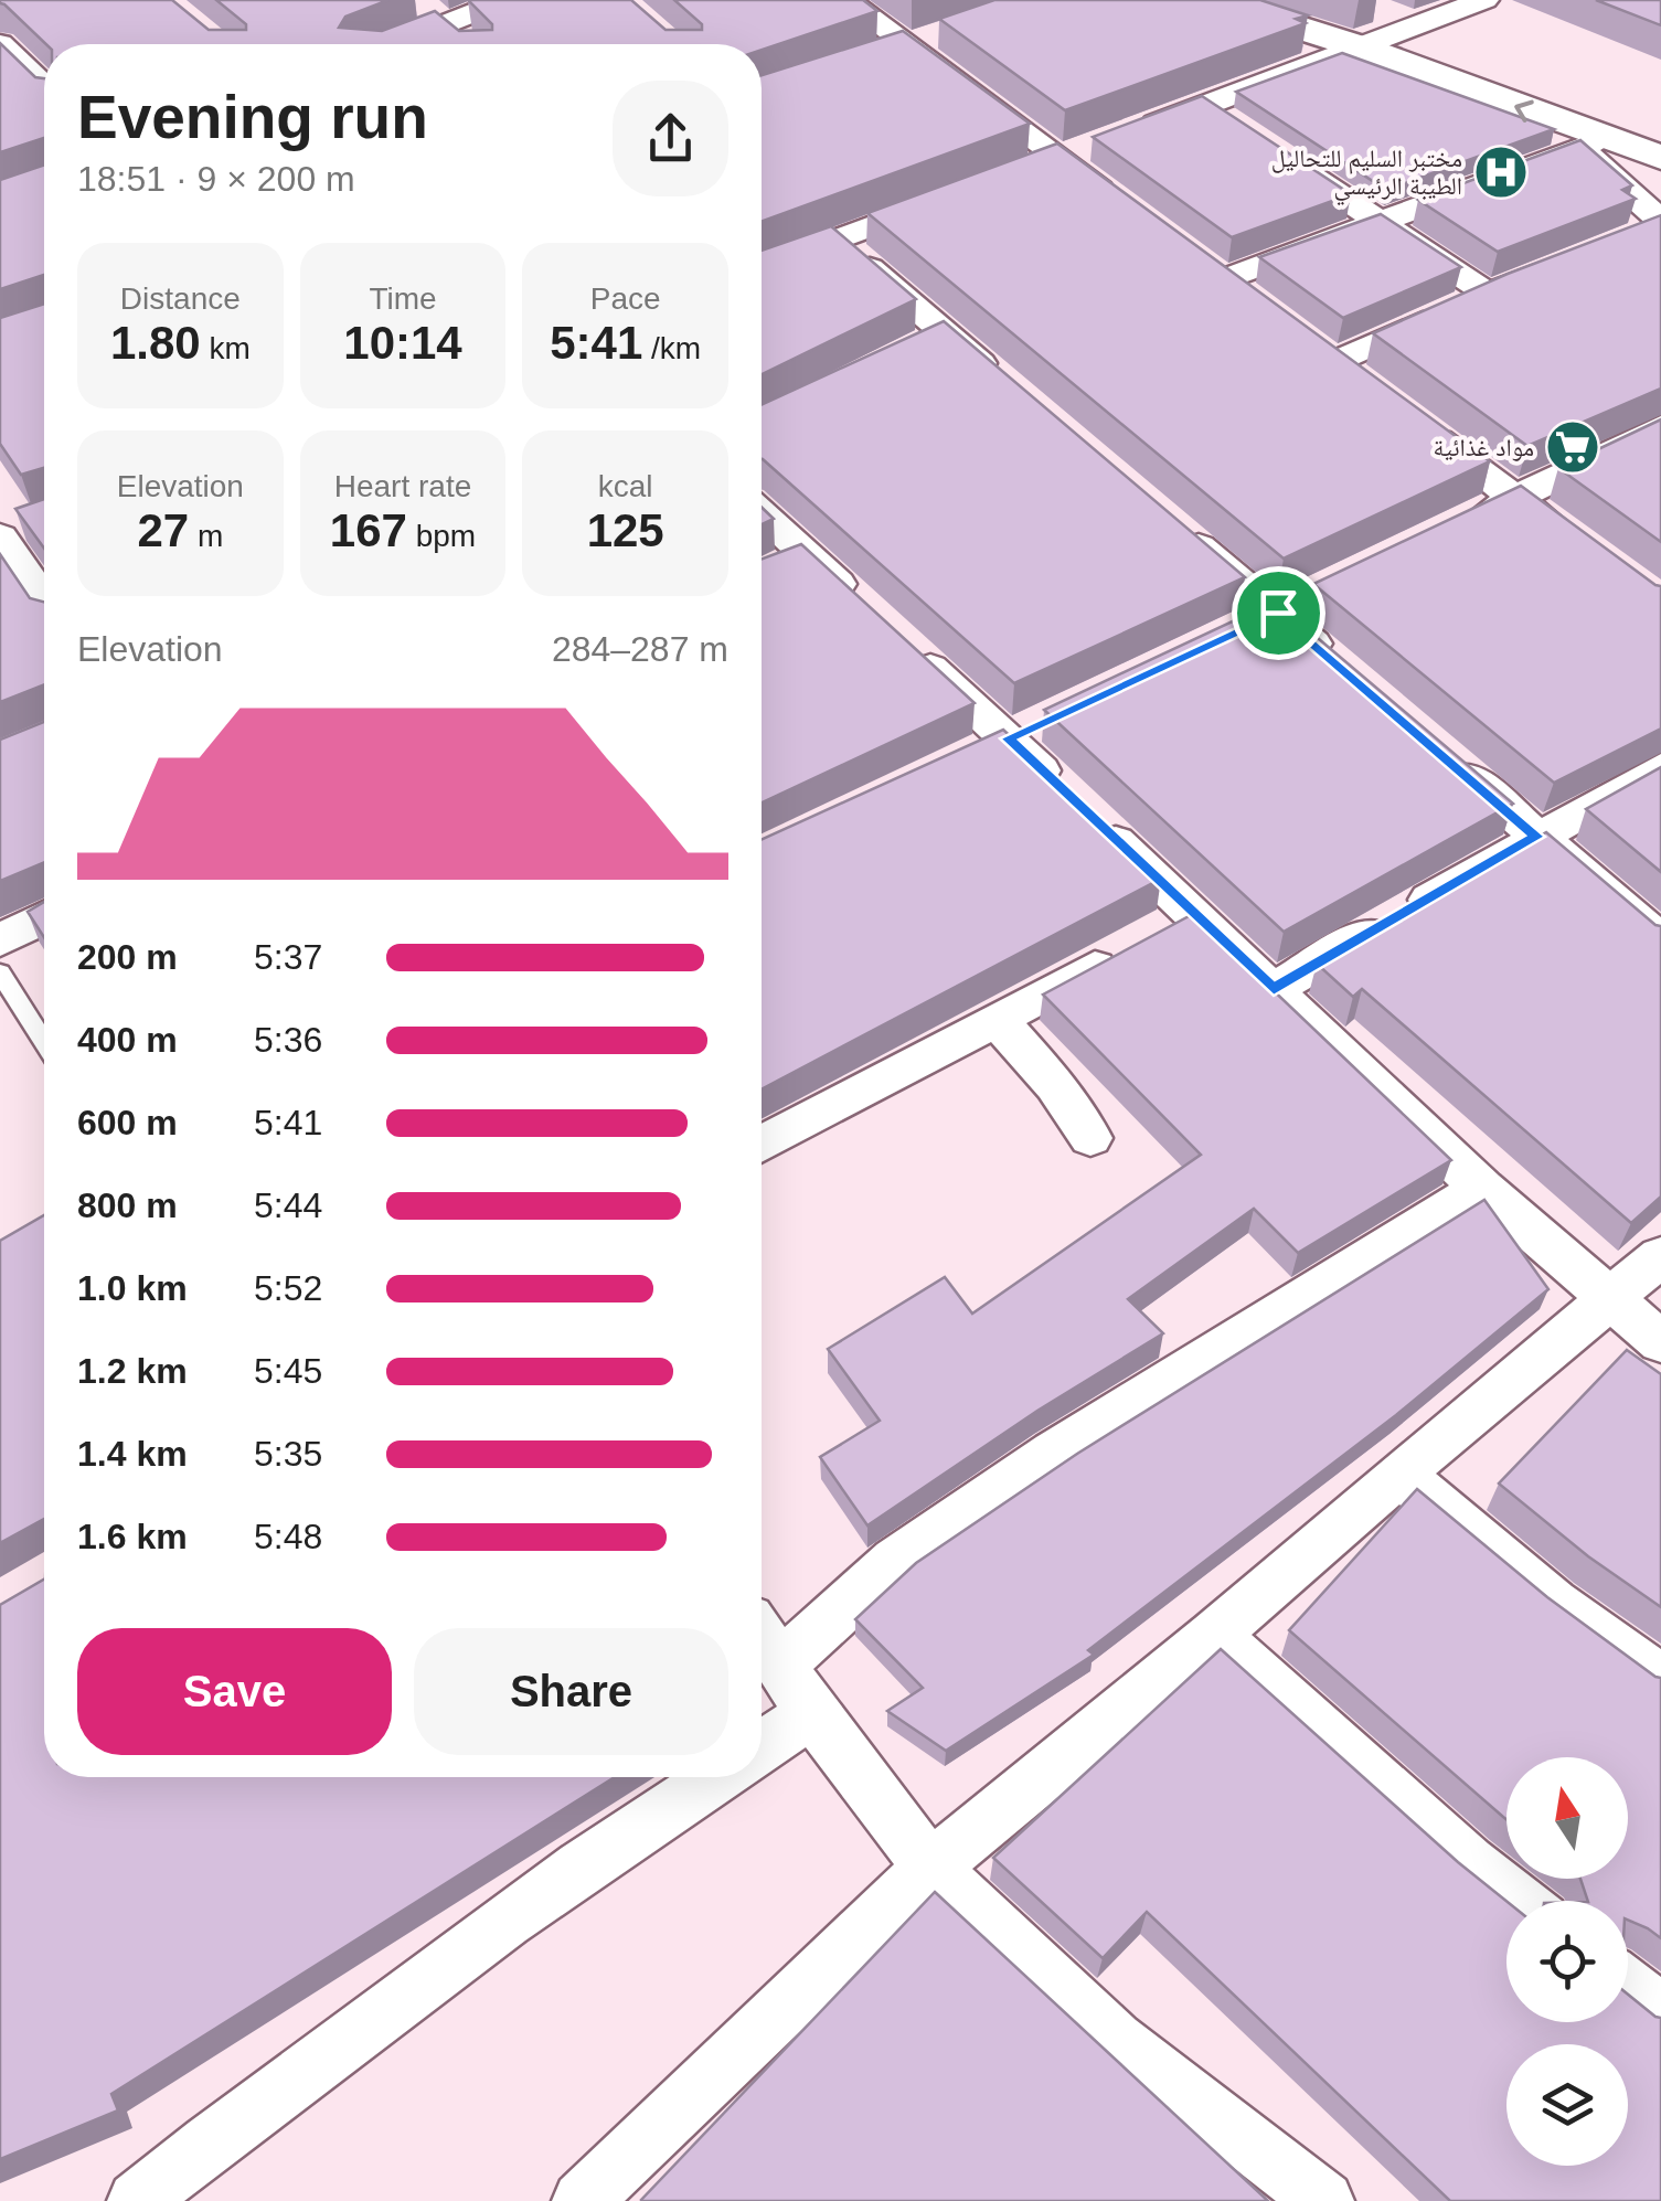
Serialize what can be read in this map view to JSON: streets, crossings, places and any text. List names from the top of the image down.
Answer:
{
  "places": {
    "hospital": ["مختبر السليم للتحاليل الطيبة الرئيسي"],
    "supermarket": ["مواد غذائية"]
  },
  "north": "top",
  "page": {
    "heading": ["Evening run", "18:51 · 9 × 200 m"],
    "stats": [
      ["Distance", "1.80 km"],
      ["Time", "10:14"],
      ["Pace", "5:41 /km"],
      ["Elevation", "27 m"],
      ["Heart rate", "167 bpm"],
      ["kcal", "125"]
    ],
    "chart": ["Elevation", "284–287 m"],
    "list": [
      {
        "name": "200 m",
        "note": "5:37"
      },
      {
        "name": "400 m",
        "note": "5:36"
      },
      {
        "name": "600 m",
        "note": "5:41"
      },
      {
        "name": "800 m",
        "note": "5:44"
      },
      {
        "name": "1.0 km",
        "note": "5:52"
      },
      {
        "name": "1.2 km",
        "note": "5:45"
      },
      {
        "name": "1.4 km",
        "note": "5:35"
      },
      {
        "name": "1.6 km",
        "note": "5:48"
      }
    ],
    "buttons": ["Save", "Share"]
  }
}
